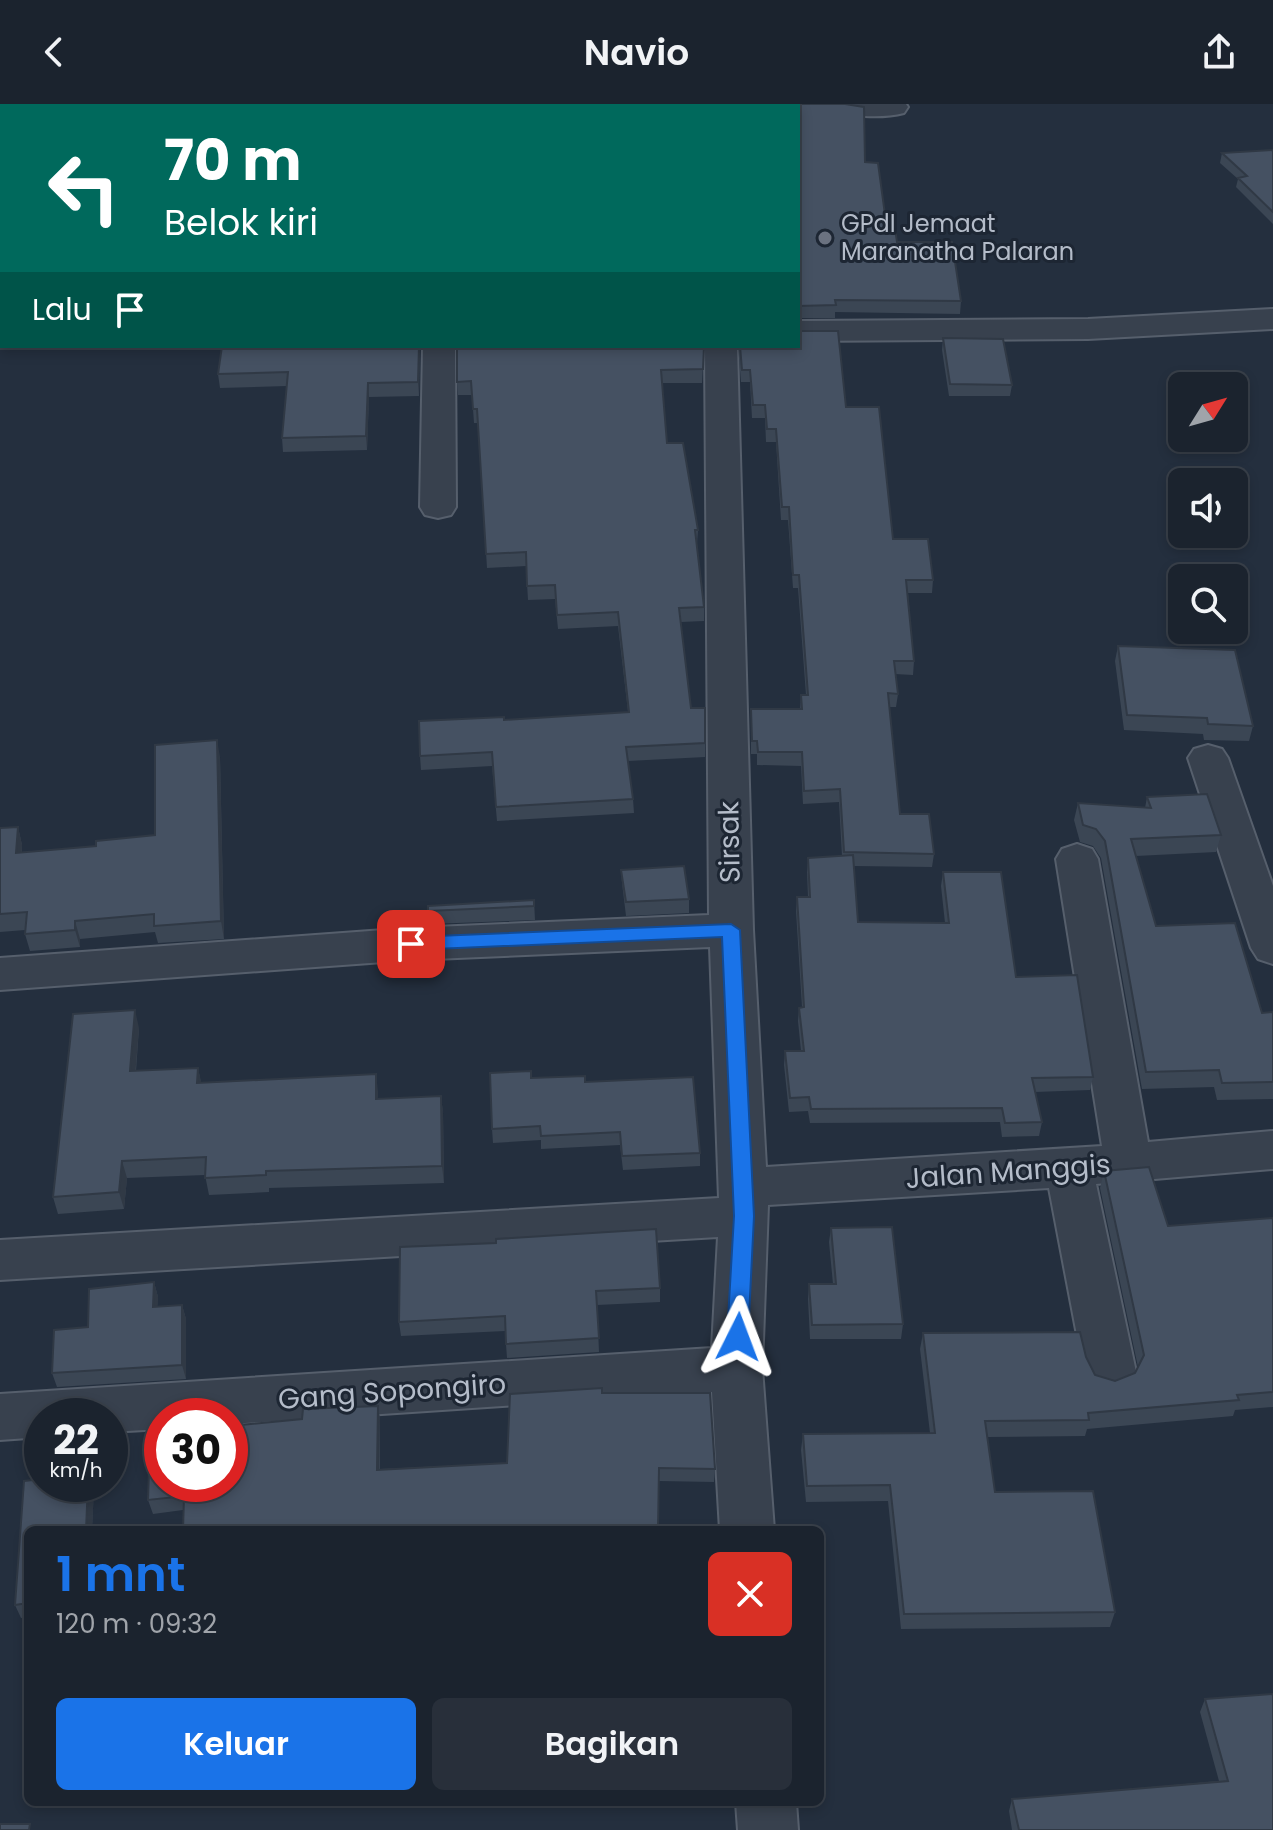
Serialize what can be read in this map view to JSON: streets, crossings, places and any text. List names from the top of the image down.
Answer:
{
  "streets": {
    "street": ["Sirsak", "Jalan Manggis", "Gang Sopongiro"]
  },
  "crossings": [
    ["Sirsak", "Jalan Manggis"],
    ["Sirsak", "Gang Sopongiro"]
  ],
  "places": ["GPdI Jemaat Maranatha Palaran"],
  "north": "top right",
  "page": {
    "header": "Navio",
    "turn": ["70 m", "Belok kiri"],
    "then": "Lalu",
    "speed": "22 km/h",
    "limit": "30",
    "heading": ["1 mnt", "120 m · 09:32"],
    "buttons": ["Keluar", "Bagikan"]
  }
}
